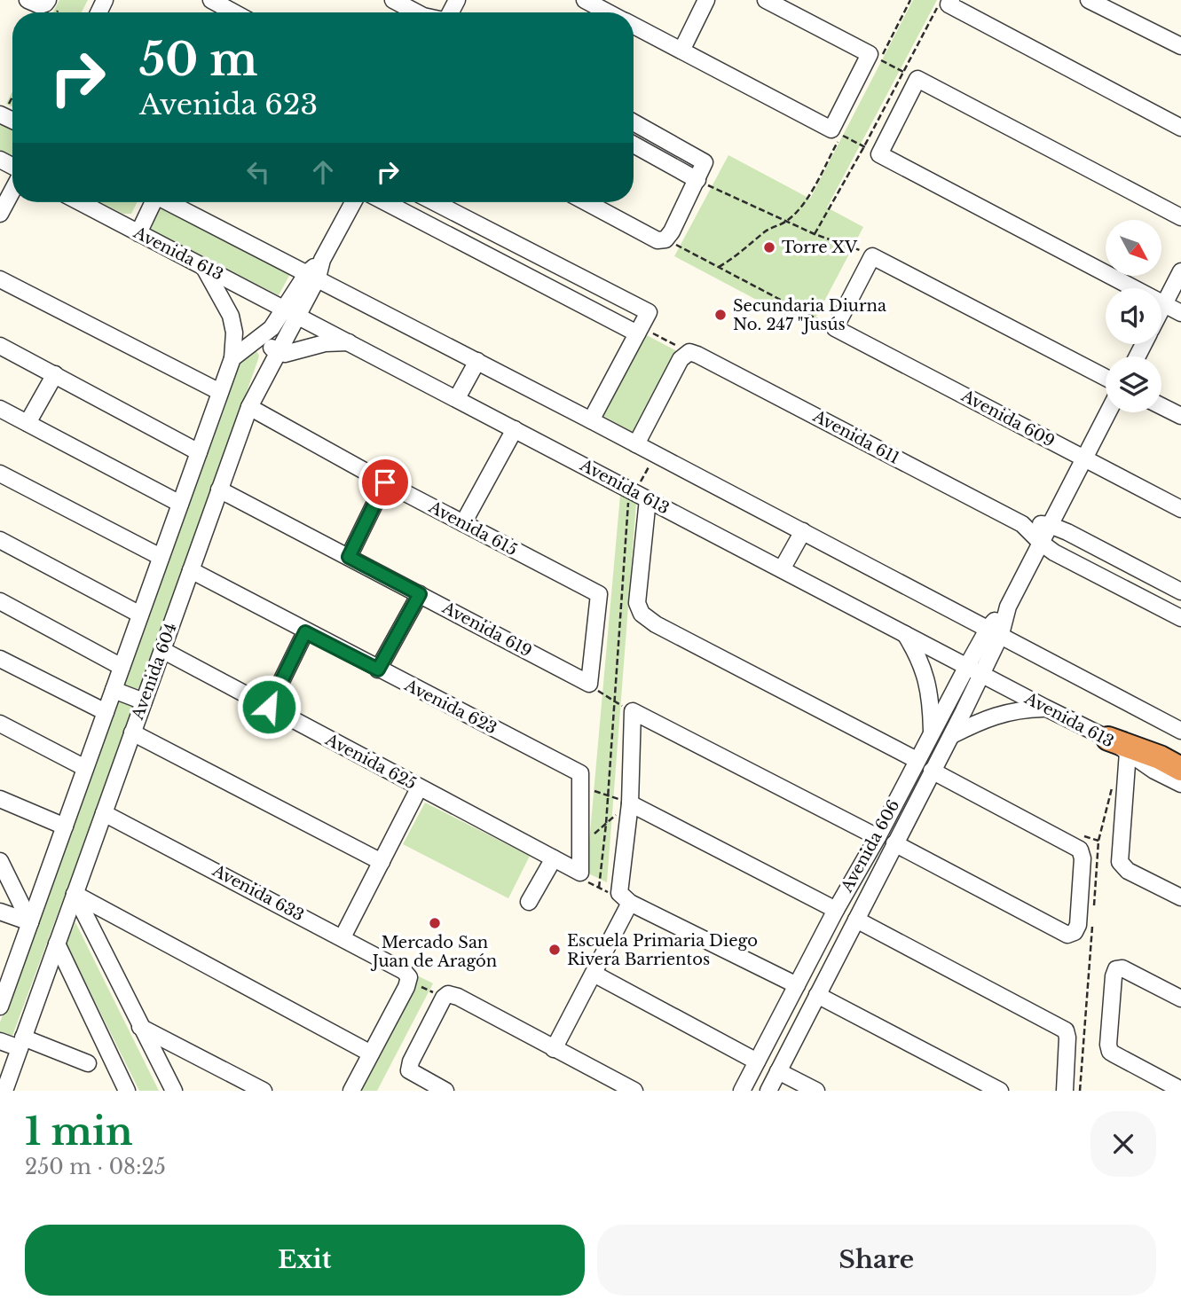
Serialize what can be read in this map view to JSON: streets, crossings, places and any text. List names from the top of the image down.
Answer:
{
  "streets": {
    "street": [
      "Avenida 613",
      "Avenida 609",
      "Avenida 611",
      "Avenida 615",
      "Avenida 619",
      "Avenida 604",
      "Avenida 623",
      "Avenida 625",
      "Avenida 606",
      "Avenida 633"
    ]
  },
  "crossings": [
    ["Avenida 613", "Avenida 604"],
    ["Avenida 613", "Avenida 606"],
    ["Avenida 609", "Avenida 606"],
    ["Avenida 611", "Avenida 606"],
    ["Avenida 615", "Avenida 619"],
    ["Avenida 615", "Avenida 604"],
    ["Avenida 619", "Avenida 604"],
    ["Avenida 604", "Avenida 623"],
    ["Avenida 604", "Avenida 625"],
    ["Avenida 604", "Avenida 633"]
  ],
  "places": [
    "Torre XV",
    "Secundaria Diurna No. 247 \"Jusús",
    "Mercado San Juan de Aragón",
    "Escuela Primaria Diego Rivera Barrientos"
  ],
  "north": "bottom right",
  "page": {
    "turn": ["50 m", "Avenida 623"],
    "heading": ["1 min", "250 m · 08:25"],
    "buttons": ["Exit", "Share"]
  }
}
